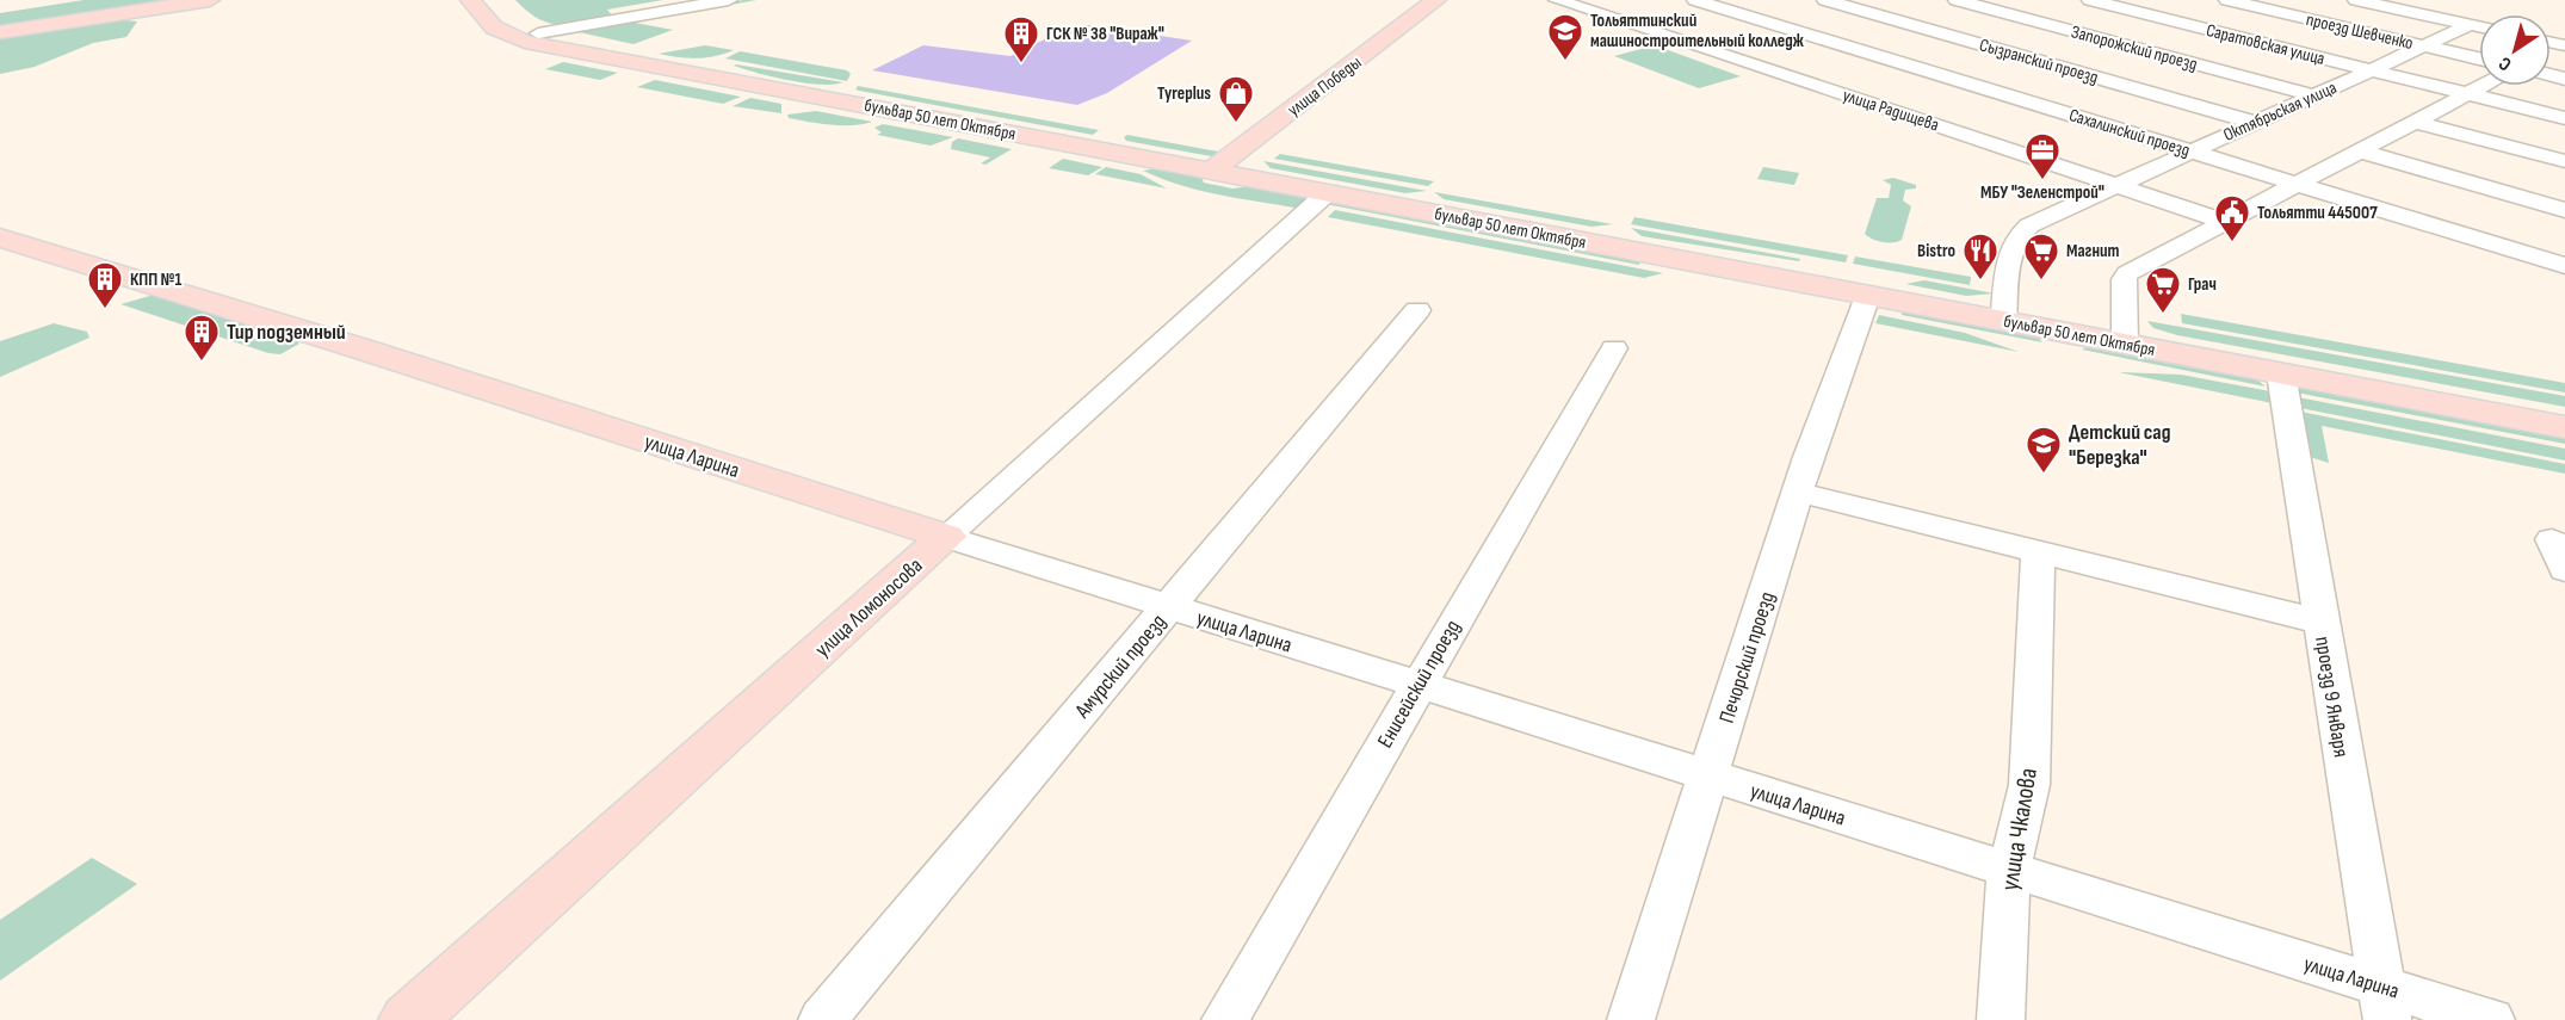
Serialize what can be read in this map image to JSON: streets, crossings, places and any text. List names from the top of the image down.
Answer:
{
  "streets": {
    "main road": [
      "улица Победы",
      "бульвар 50 лет Октября",
      "улица Ларина",
      "улица Ломоносова"
    ],
    "street": [
      "проезд Шевченко",
      "Саратовская улица",
      "Запорожский проезд",
      "Сызранский проезд",
      "улица Радищева",
      "Октябрьская улица",
      "Сахалинский проезд",
      "Печорский проезд",
      "Амурский проезд",
      "Енисейский проезд",
      "проезд 9 Января",
      "улица Чкалова"
    ]
  },
  "crossings": [
    ["проезд Шевченко", "Октябрьская улица"],
    ["Саратовская улица", "Октябрьская улица"],
    ["Запорожский проезд", "Октябрьская улица"],
    ["Сызранский проезд", "Октябрьская улица"],
    ["улица Победы", "бульвар 50 лет Октября"],
    ["улица Радищева", "Октябрьская улица"],
    ["Октябрьская улица", "бульвар 50 лет Октября"],
    ["Октябрьская улица", "Сахалинский проезд"],
    ["бульвар 50 лет Октября", "улица Ломоносова"],
    ["бульвар 50 лет Октября", "Печорский проезд"],
    ["бульвар 50 лет Октября", "проезд 9 Января"],
    ["улица Ларина", "улица Ломоносова"],
    ["улица Ларина", "Печорский проезд"],
    ["улица Ларина", "Амурский проезд"],
    ["улица Ларина", "Енисейский проезд"],
    ["улица Ларина", "проезд 9 Января"],
    ["улица Ларина", "улица Чкалова"]
  ],
  "places": {
    "school or university": ["Тольяттинский машиностроительный колледж", "Детский сад \"Березка\""],
    "building": ["ГСК № 38 \"Вираж\"", "КПП №1", "Тир подземный"],
    "shop": ["Tyreplus"],
    "office": ["МБУ \"Зеленстрой\""],
    "public building": ["Тольятти 445007"],
    "restaurant": ["Bistro"],
    "supermarket": ["Магнит", "Грач"]
  },
  "north": "bottom left"
}
